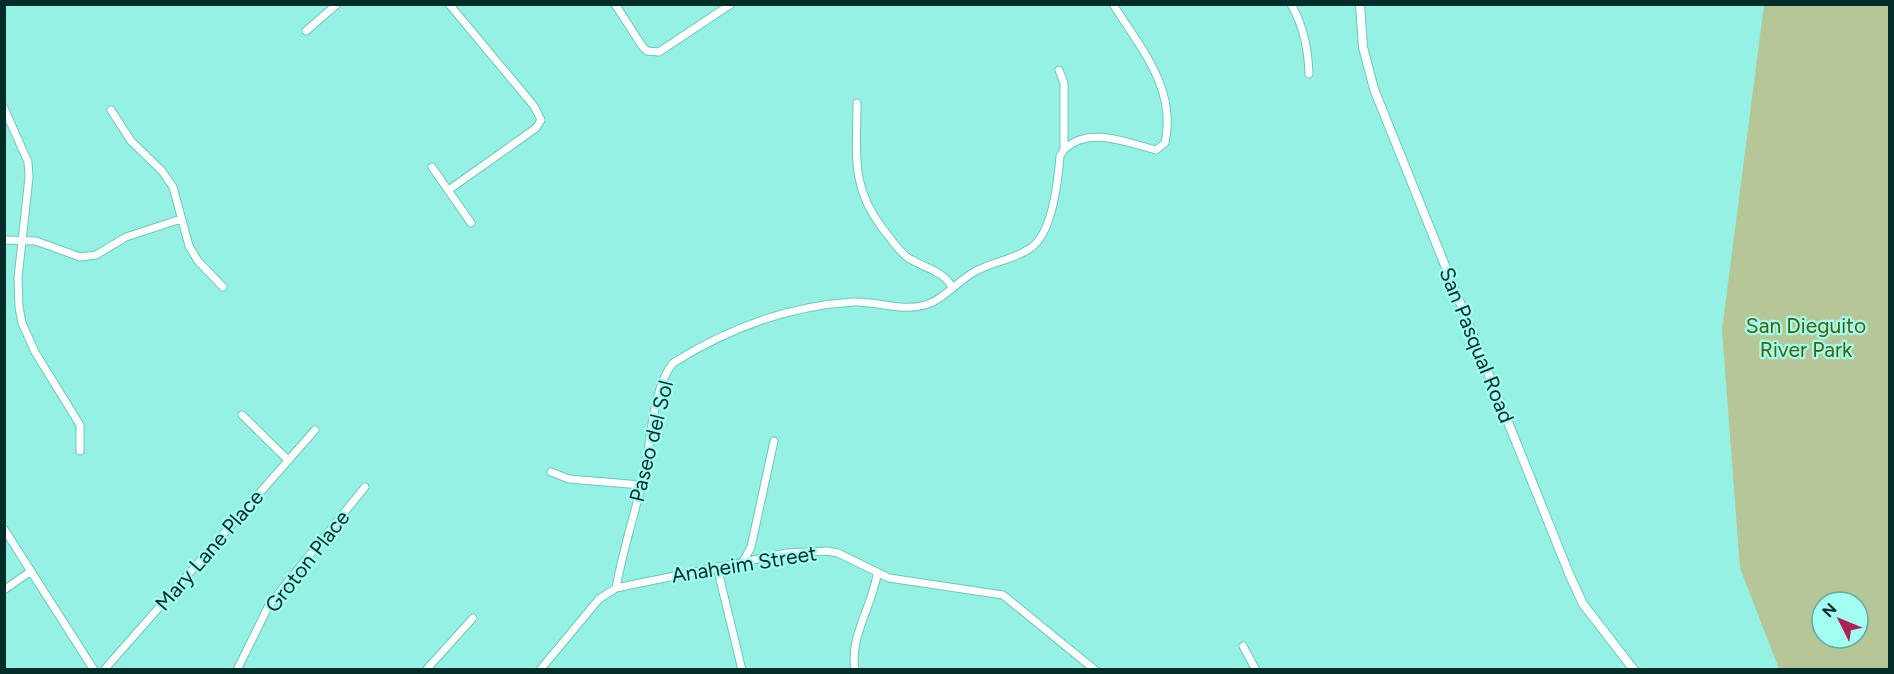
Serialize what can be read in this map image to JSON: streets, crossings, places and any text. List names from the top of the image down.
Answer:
{
  "streets": {
    "main road": ["San Pasqual Road"],
    "street": [
      "Paseo del Sol",
      "Mary Lane Place",
      "Groton Place",
      "Anaheim Street"
    ]
  },
  "crossings": [
    ["Paseo del Sol", "Anaheim Street"]
  ],
  "parks": ["San Dieguito River Park"],
  "north": "top left"
}
